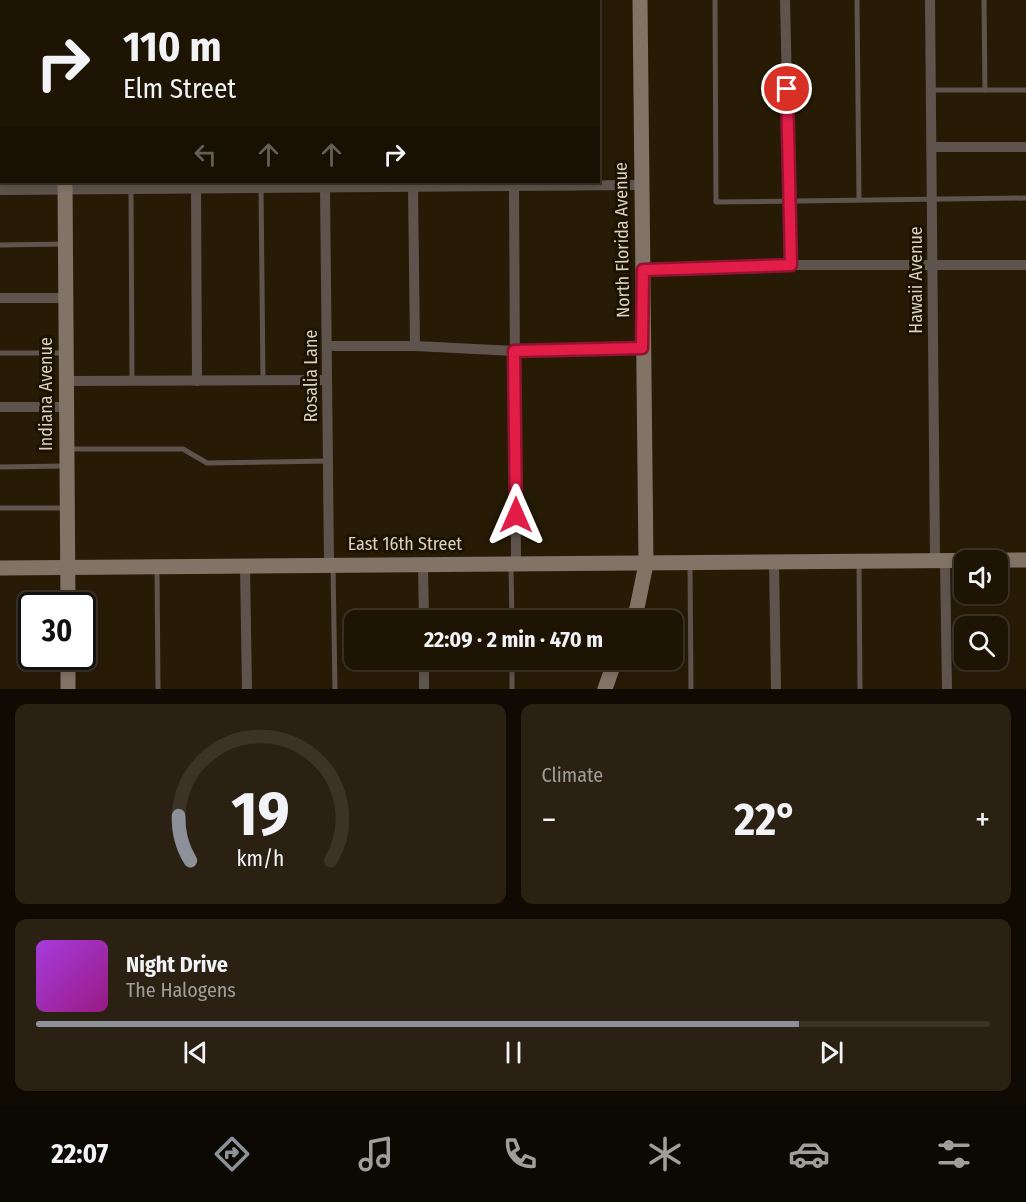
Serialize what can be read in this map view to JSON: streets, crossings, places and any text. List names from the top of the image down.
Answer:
{
  "streets": {
    "street": [
      "North Florida Avenue",
      "Hawaii Avenue",
      "Rosalia Lane",
      "Indiana Avenue",
      "East 16th Street"
    ]
  },
  "crossings": [
    ["North Florida Avenue", "East 16th Street"],
    ["Hawaii Avenue", "East 16th Street"],
    ["Rosalia Lane", "East 16th Street"],
    ["Indiana Avenue", "East 16th Street"]
  ],
  "page": {
    "turn": ["110 m", "Elm Street"],
    "limit": "30",
    "trip": "22:09 · 2 min · 470 m",
    "tile": "Climate",
    "heat": ["−", "22°", "+"],
    "song": ["Night Drive", "The Halogens"],
    "tabs": "22:07",
    "gauge": ["19", "km/h"]
  }
}
